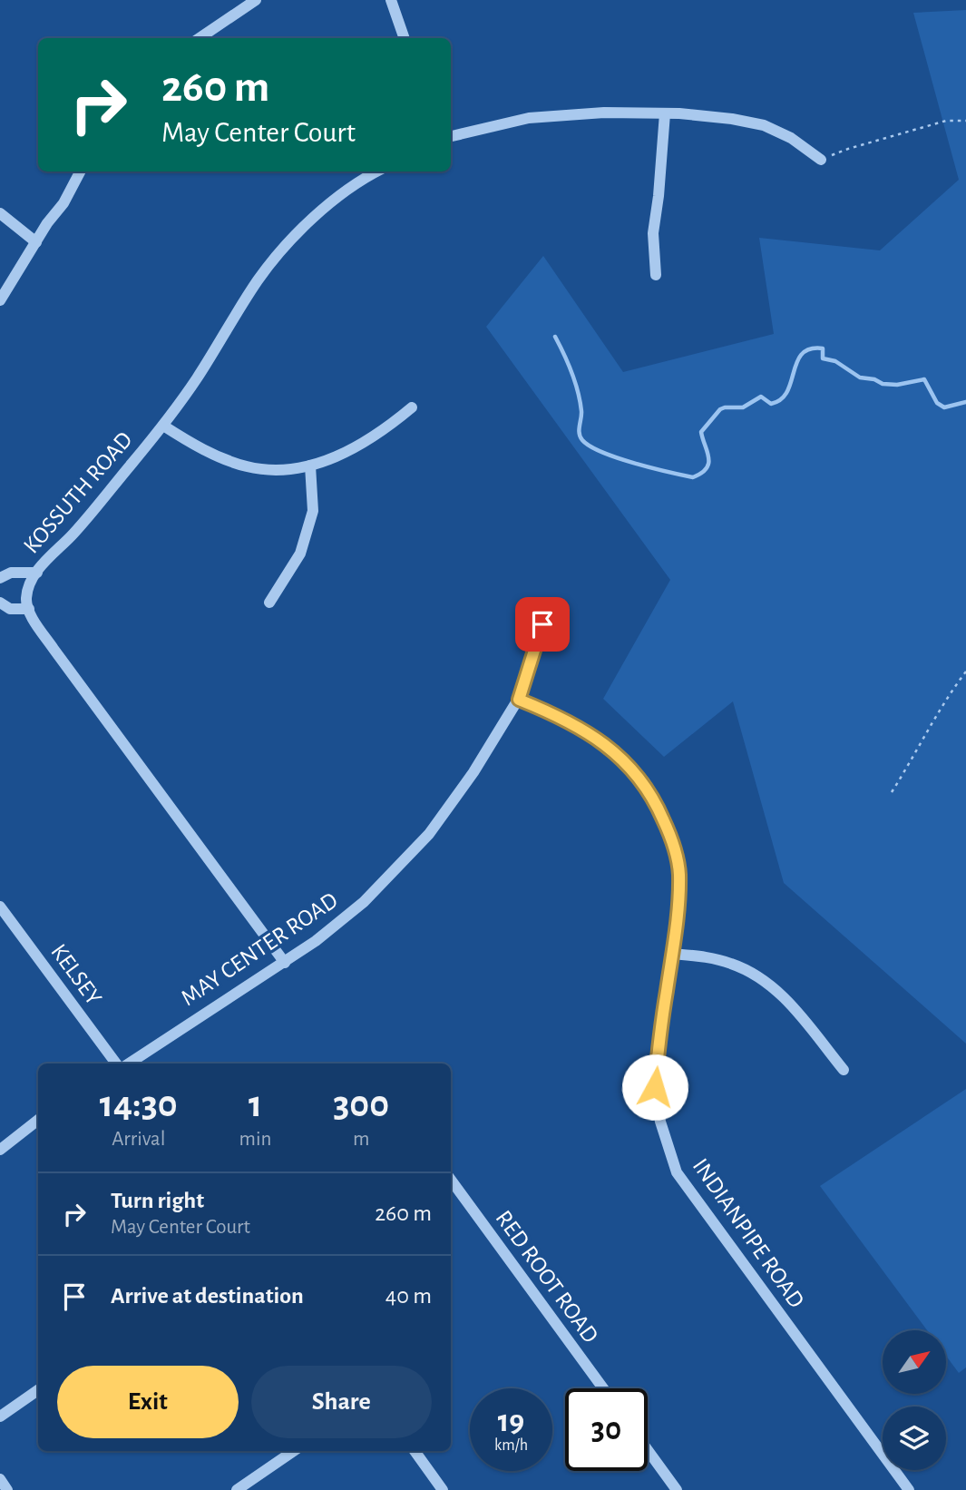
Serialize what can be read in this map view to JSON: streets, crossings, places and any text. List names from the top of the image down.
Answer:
{
  "streets": {
    "street": [
      "KOSSUTH ROAD",
      "MAY CENTER ROAD",
      "KELSEY",
      "INDIANPIPE ROAD",
      "RED ROOT ROAD"
    ]
  },
  "crossings": [
    ["MAY CENTER ROAD", "INDIANPIPE ROAD"]
  ],
  "north": "top right",
  "page": {
    "turn": ["260 m", "May Center Court"],
    "eta": [
      "14:30",
      "Arrival",
      "1",
      "min",
      "300",
      "m"
    ],
    "list": [
      {
        "name": "Turn right",
        "note": "May Center Court",
        "value": "260 m"
      },
      {
        "name": "Arrive at destination",
        "value": "40 m"
      }
    ],
    "buttons": ["Exit", "Share"],
    "speed": "19 km/h",
    "limit": "30"
  }
}
